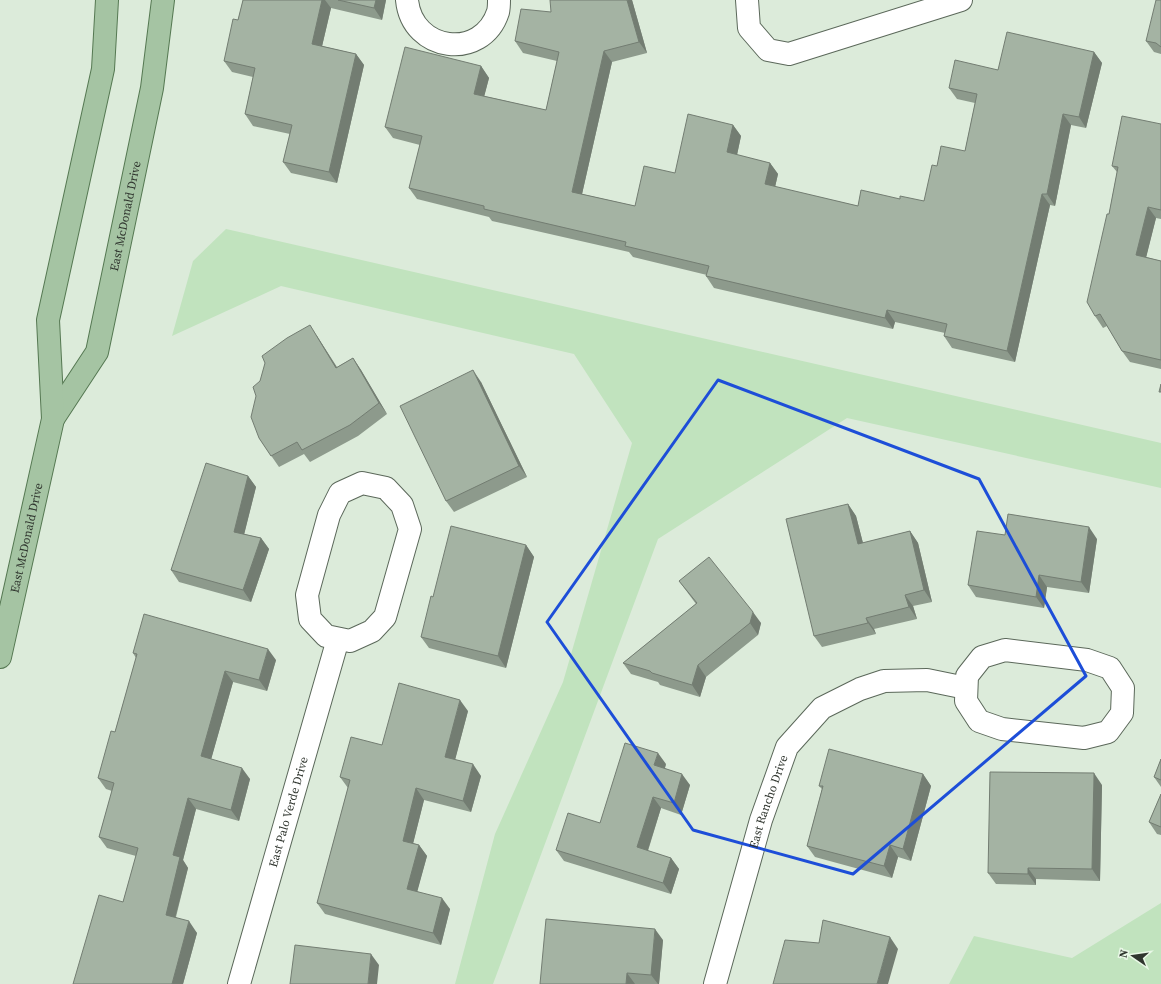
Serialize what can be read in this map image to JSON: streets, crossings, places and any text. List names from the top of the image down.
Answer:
{
  "streets": {
    "main road": ["East McDonald Drive"],
    "street": ["East Rancho Drive", "East Palo Verde Drive"]
  },
  "north": "left"
}
